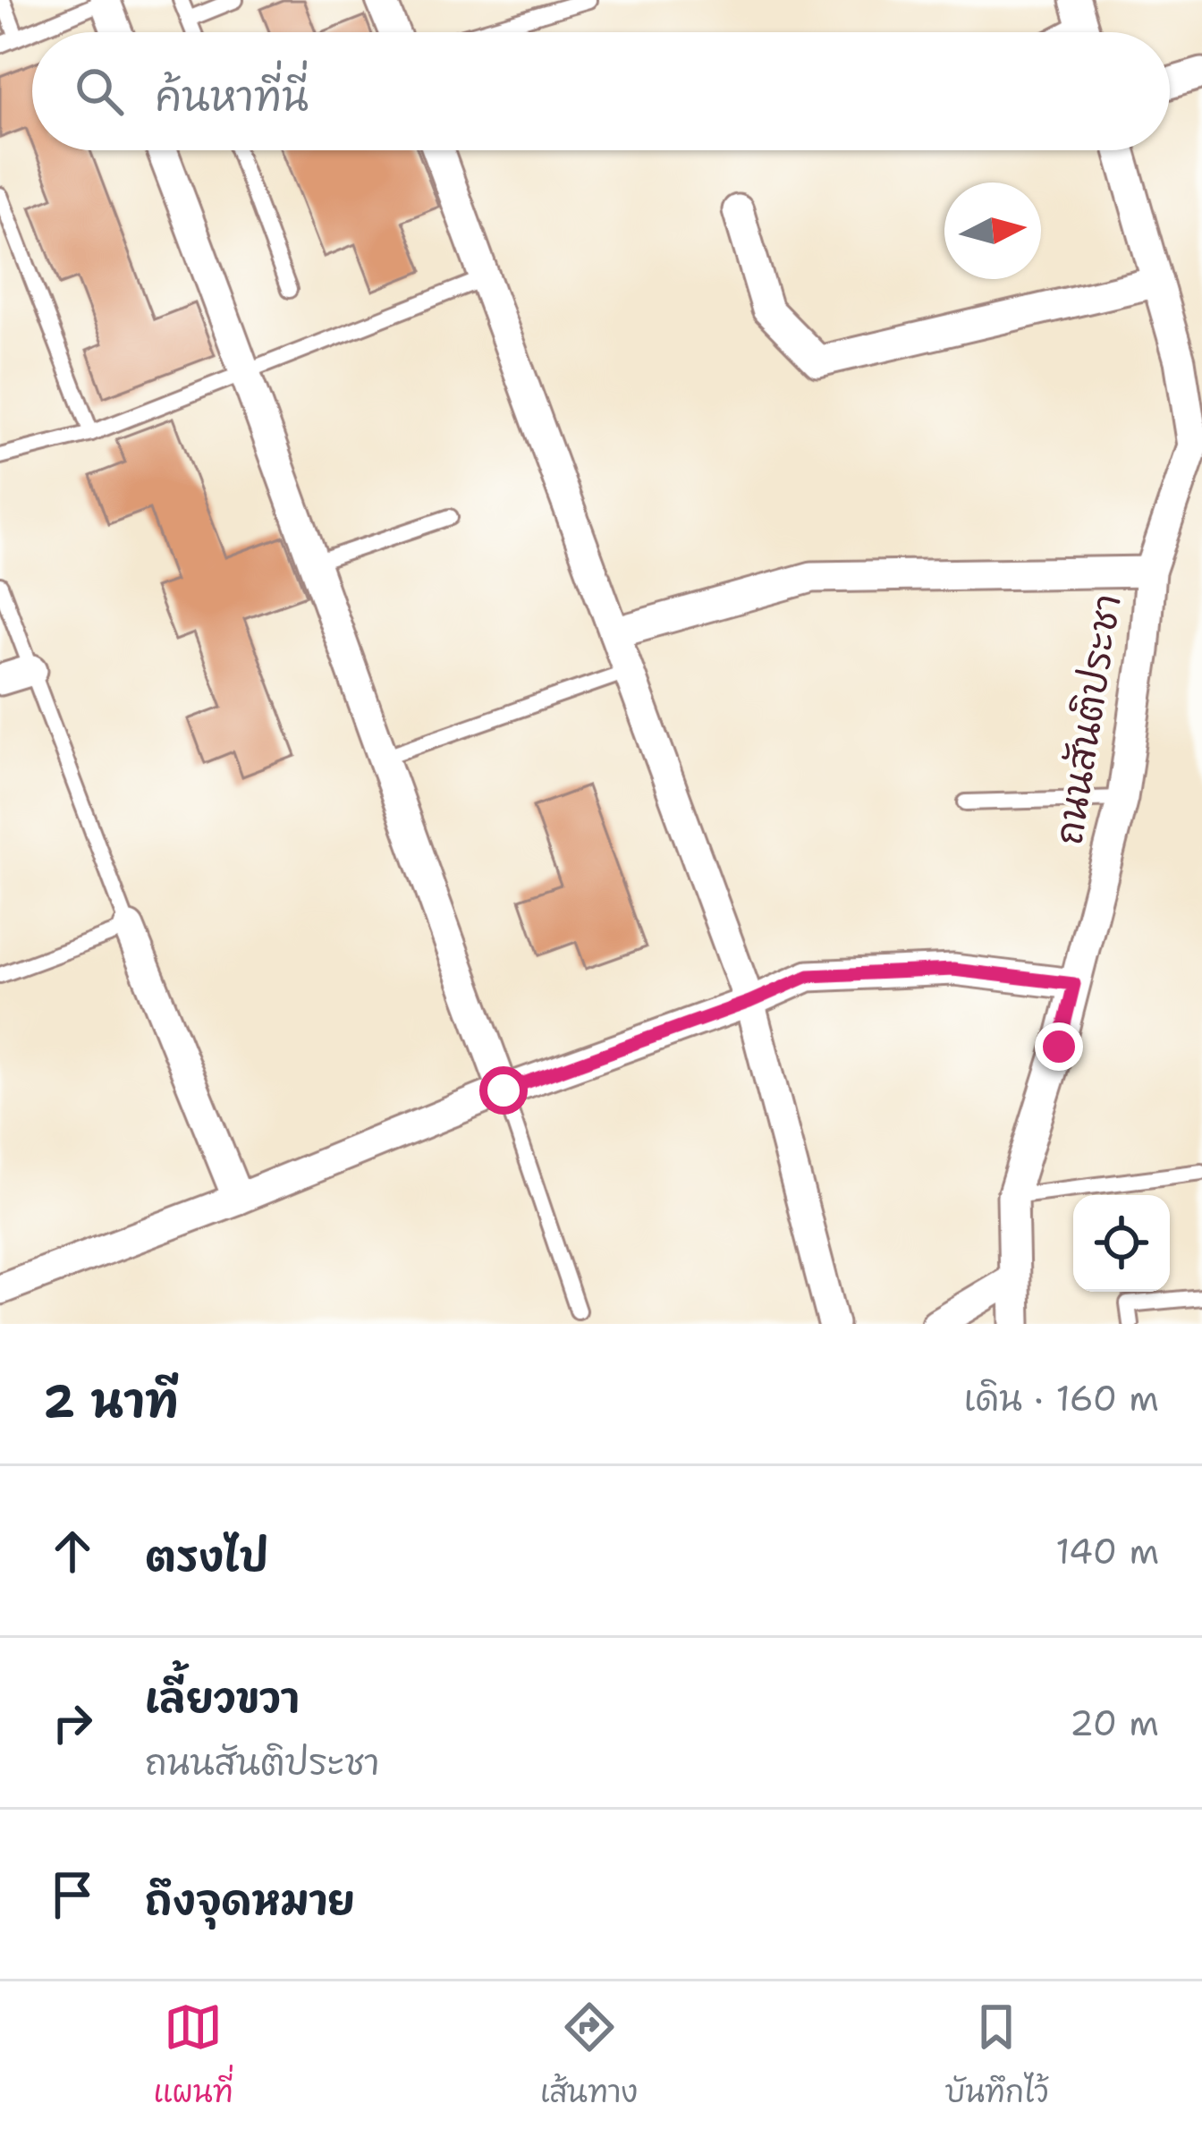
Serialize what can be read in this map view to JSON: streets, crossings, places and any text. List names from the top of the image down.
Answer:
{
  "streets": {
    "street": ["ถนนสันติประชา"]
  },
  "north": "right",
  "page": {
    "search": "ค้นหาที่นี่",
    "heading": ["2 นาที", "เดิน · 160 m"],
    "list": [
      ["ตรงไป", "140 m"],
      ["เลี้ยวขวา", "ถนนสันติประชา", "20 m"],
      "ถึงจุดหมาย"
    ],
    "nav": ["แผนที่", "เส้นทาง", "บันทึกไว้"]
  }
}
